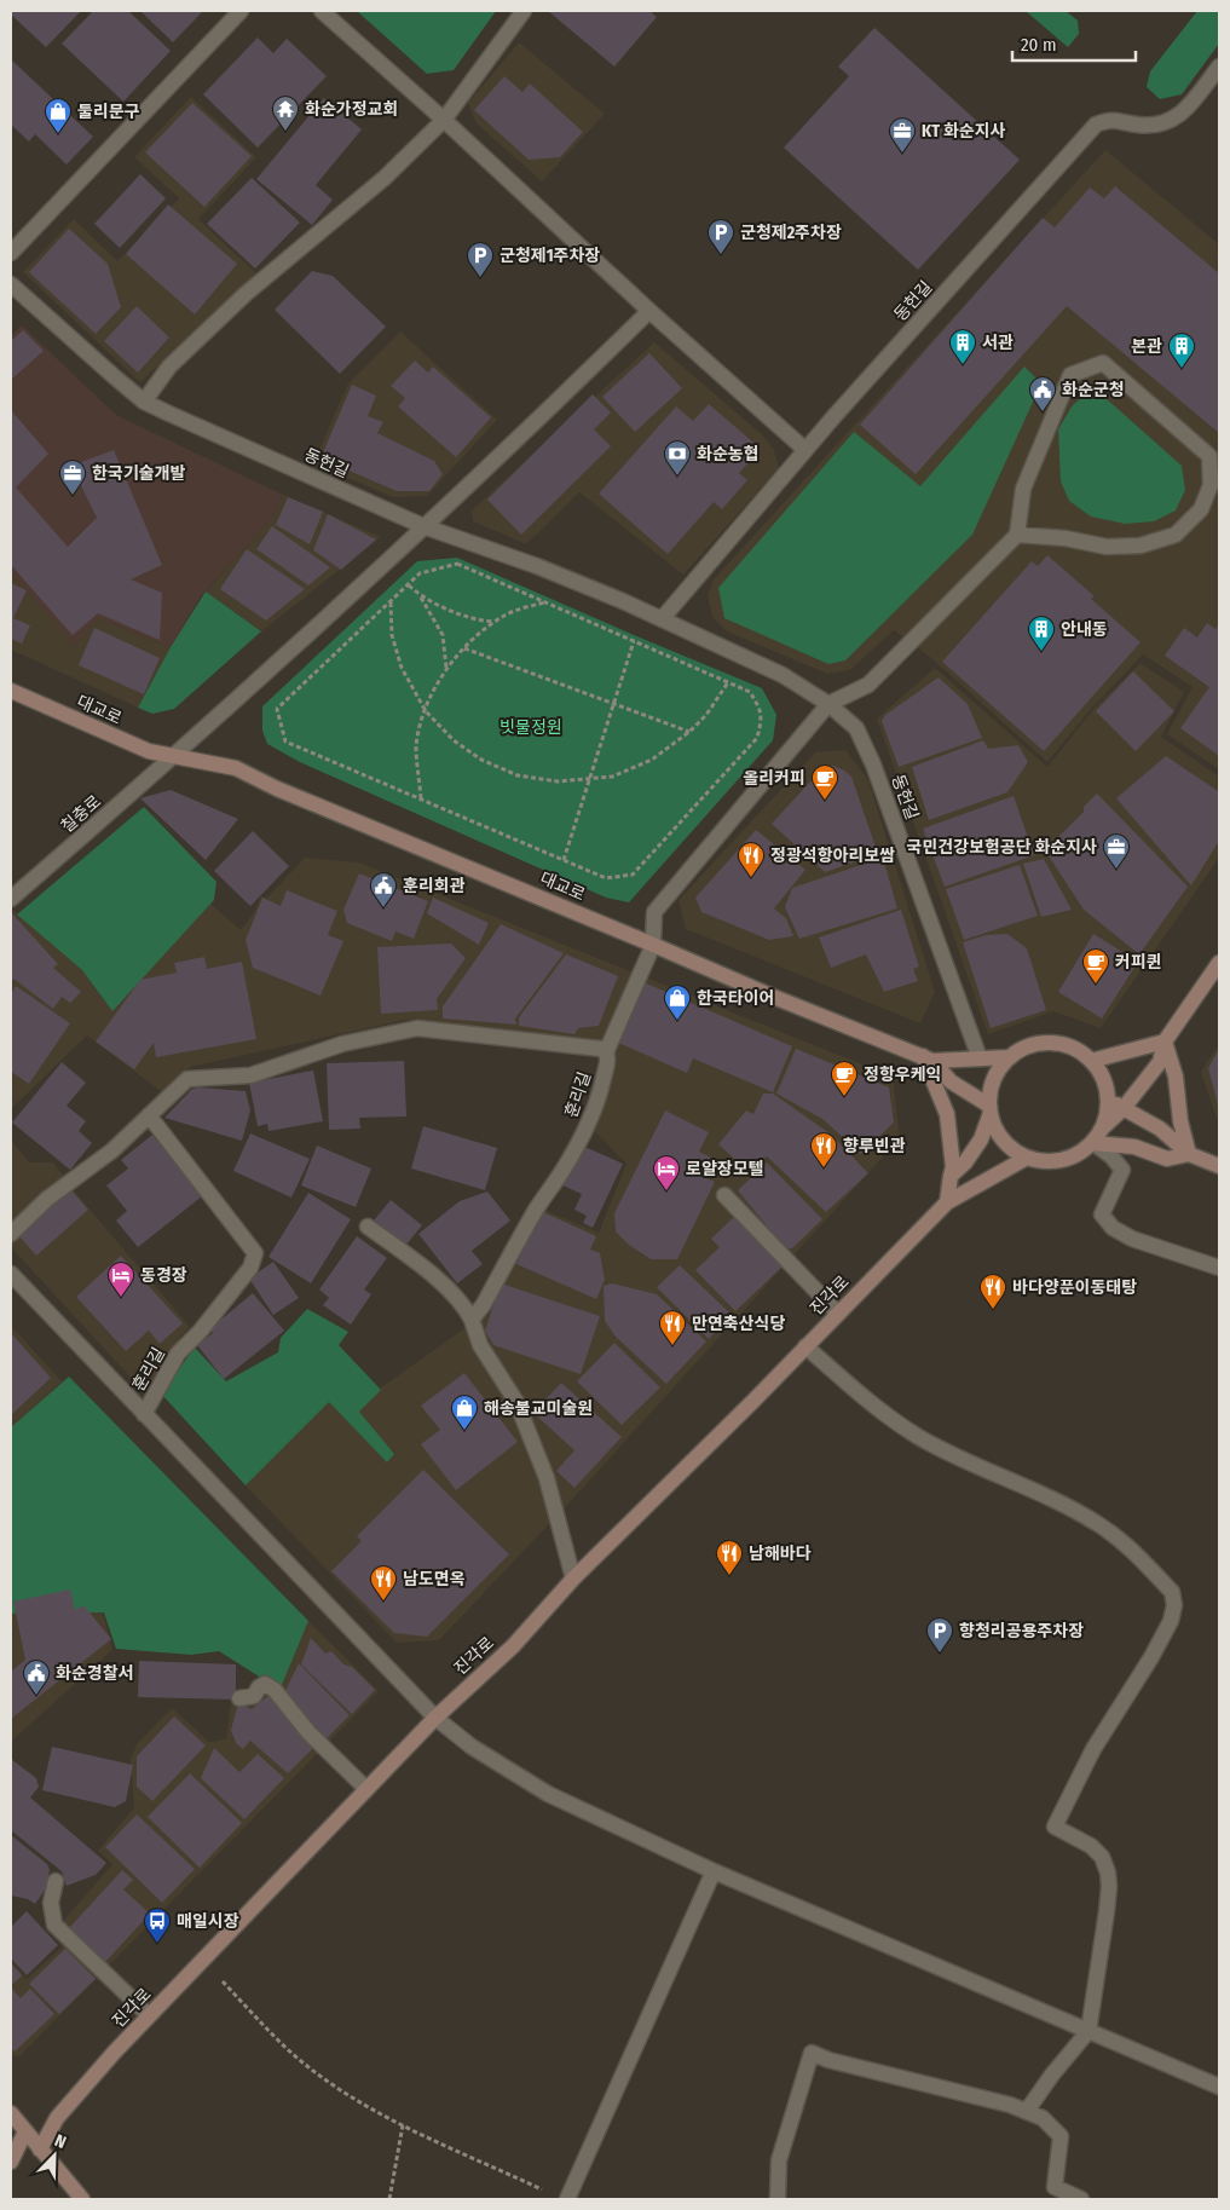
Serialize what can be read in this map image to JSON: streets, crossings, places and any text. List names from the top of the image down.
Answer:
{
  "streets": {
    "street": [
      "동헌길",
      "대교로",
      "칠충로",
      "훈리길",
      "진각로"
    ]
  },
  "crossings": [
    ["대교로", "칠충로"]
  ],
  "parks": ["빗물정원"],
  "places": {
    "temple": ["화순가정교회"],
    "shop": ["둘리문구", "한국타이어", "해송불교미술원"],
    "office": ["KT 화순지사", "한국기술개발", "국민건강보험공단 화순지사"],
    "parking": ["군청제2주차장", "군청제1주차장", "향청리공용주차장"],
    "building": ["서관", "본관", "안내동"],
    "public building": ["화순군청", "훈리회관", "화순경찰서"],
    "bank": ["화순농협"],
    "cafe": ["올리커피", "커피퀸", "정항우케익"],
    "restaurant": [
      "정광석항아리보쌈",
      "향루빈관",
      "바다양푼이동태탕",
      "만연축산식당",
      "남해바다",
      "남도면옥"
    ],
    "hotel": ["로얄장모텔", "동경장"],
    "bus stop": ["매일시장"]
  },
  "scale_bar": "20 m",
  "north": "top right"
}
